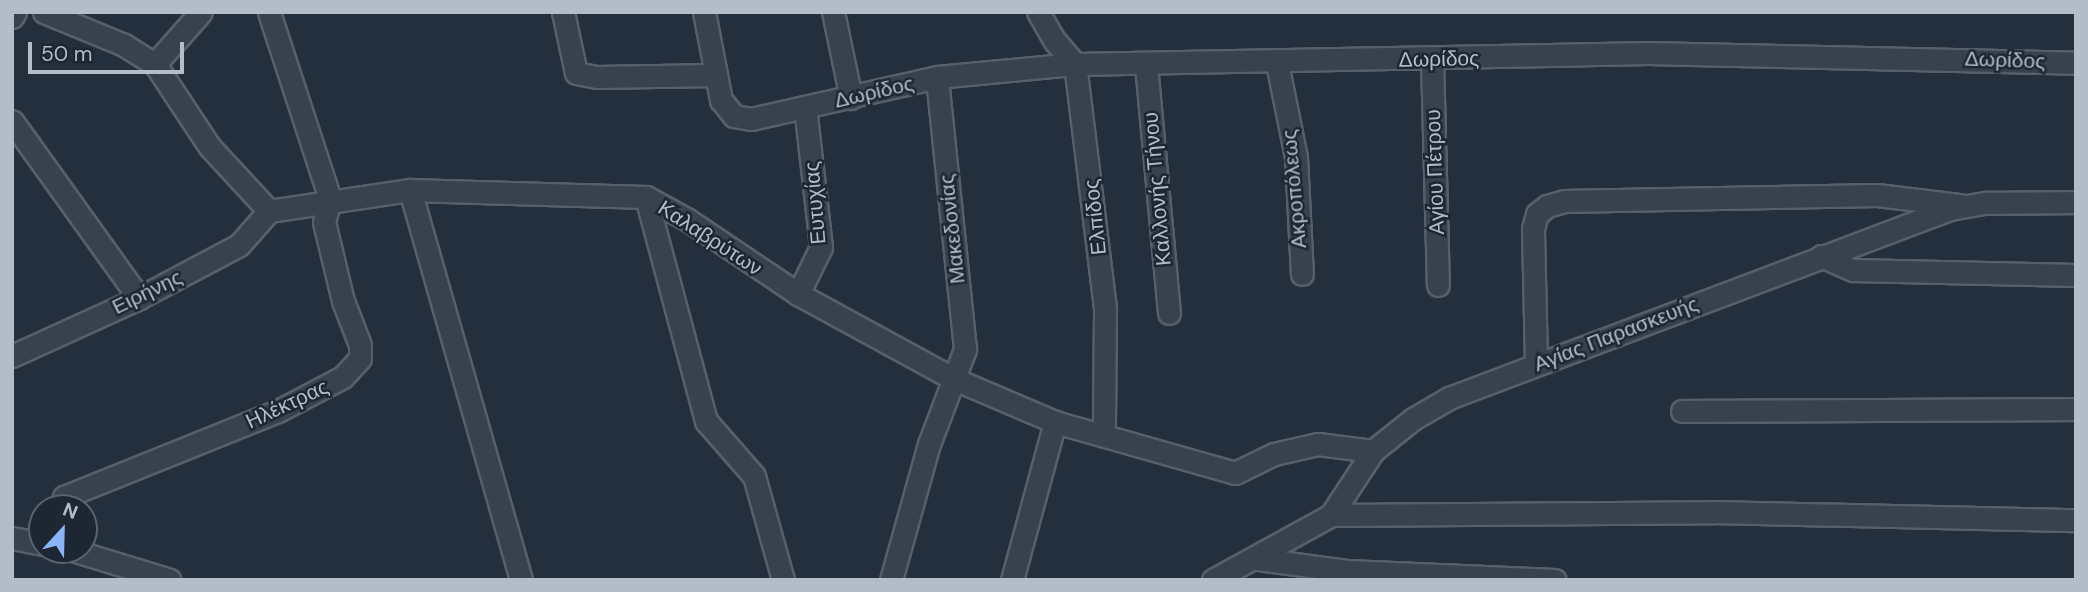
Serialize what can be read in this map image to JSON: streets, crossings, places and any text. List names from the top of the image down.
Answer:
{
  "streets": {
    "street": [
      "Δωρίδος",
      "Αγίου Πέτρου",
      "Καλλονής Τήνου",
      "Ακροπόλεως",
      "Ευτυχίας",
      "Ελπίδος",
      "Μακεδονίας",
      "Καλαβρύτων",
      "Ειρήνης",
      "Αγίας Παρασκευής",
      "Ηλέκτρας"
    ]
  },
  "crossings": [
    ["Δωρίδος", "Αγίου Πέτρου"],
    ["Δωρίδος", "Καλλονής Τήνου"],
    ["Δωρίδος", "Ακροπόλεως"],
    ["Δωρίδος", "Ευτυχίας"],
    ["Δωρίδος", "Ελπίδος"],
    ["Δωρίδος", "Μακεδονίας"],
    ["Ευτυχίας", "Καλαβρύτων"],
    ["Ελπίδος", "Καλαβρύτων"],
    ["Μακεδονίας", "Καλαβρύτων"],
    ["Καλαβρύτων", "Ειρήνης"],
    ["Καλαβρύτων", "Αγίας Παρασκευής"],
    ["Καλαβρύτων", "Ηλέκτρας"]
  ],
  "scale_bar": "50 m",
  "north": "top"
}
